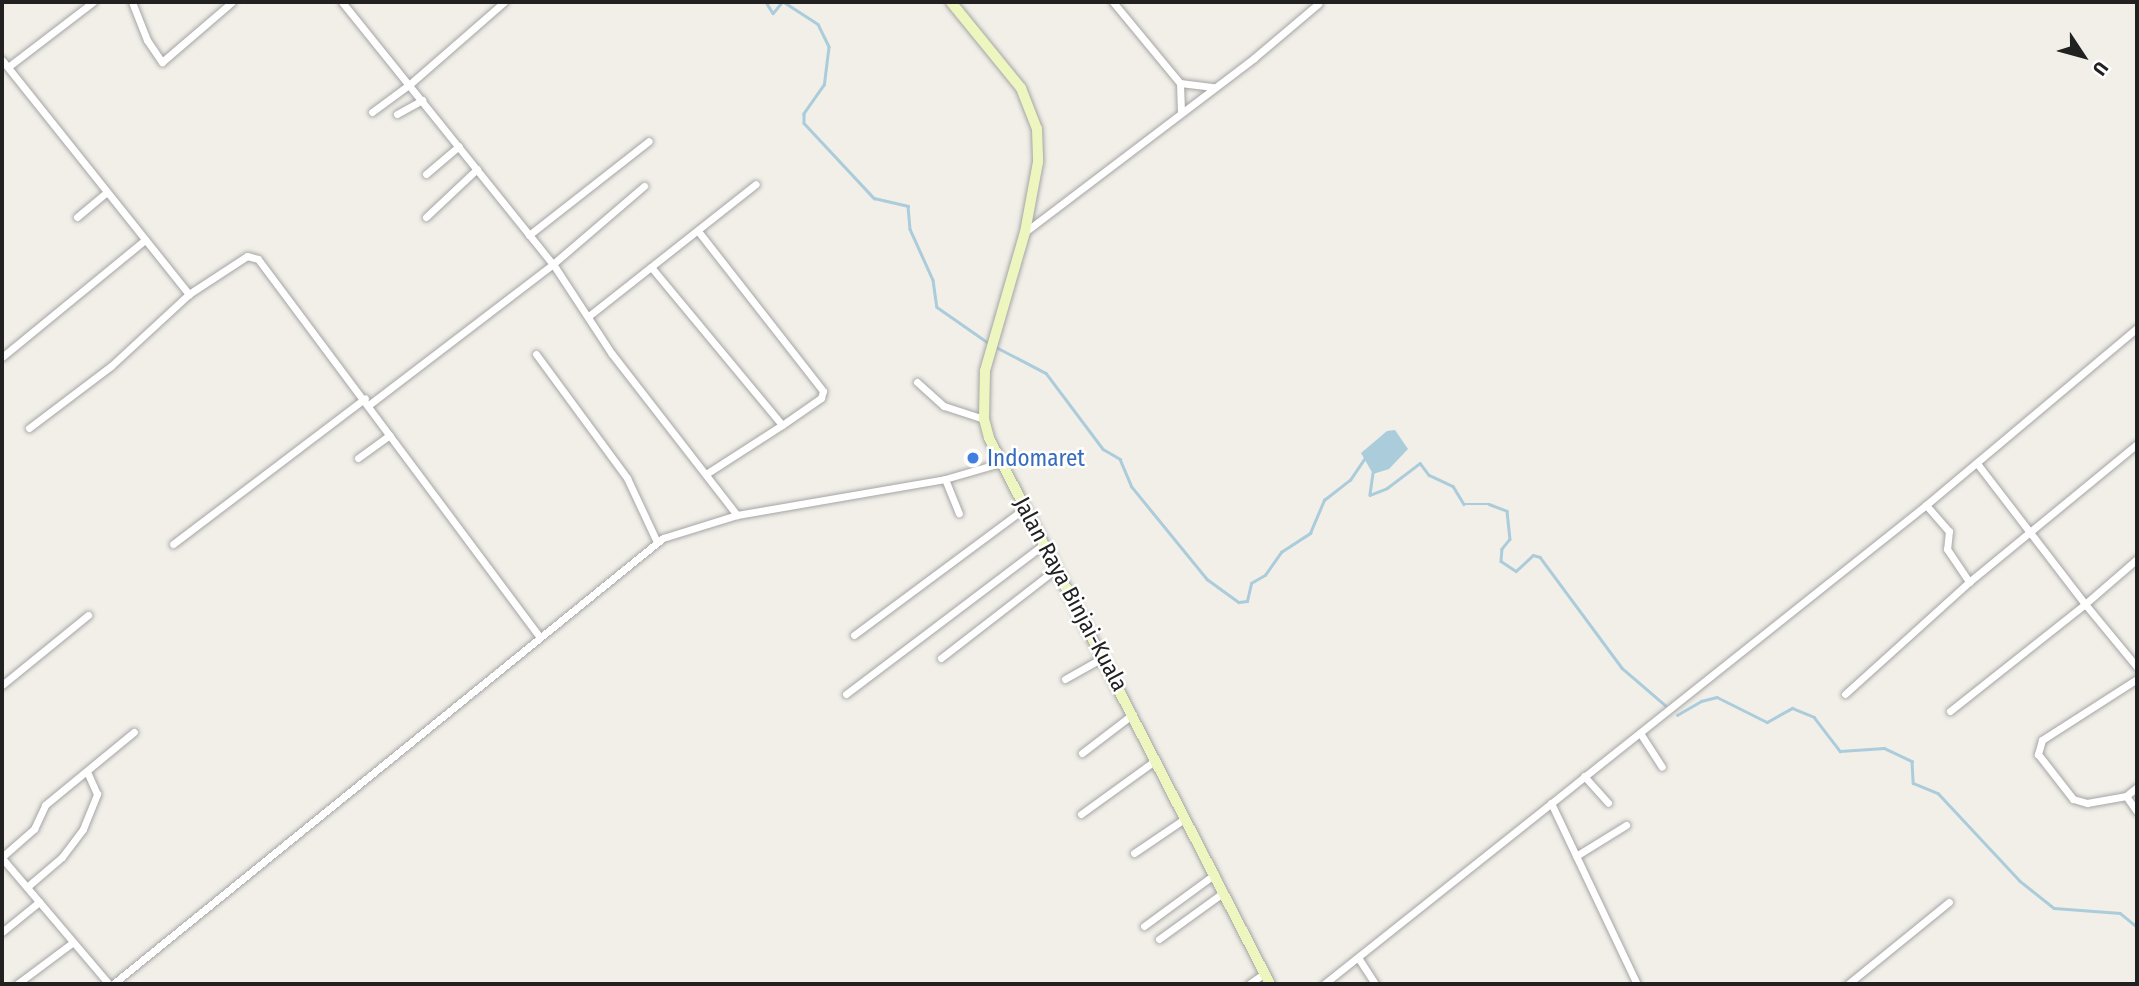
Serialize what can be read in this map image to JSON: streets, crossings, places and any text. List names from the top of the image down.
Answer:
{
  "streets": {
    "main road": ["Jalan Raya Binjai-Kuala"]
  },
  "places": ["Indomaret"],
  "north": "bottom right"
}
